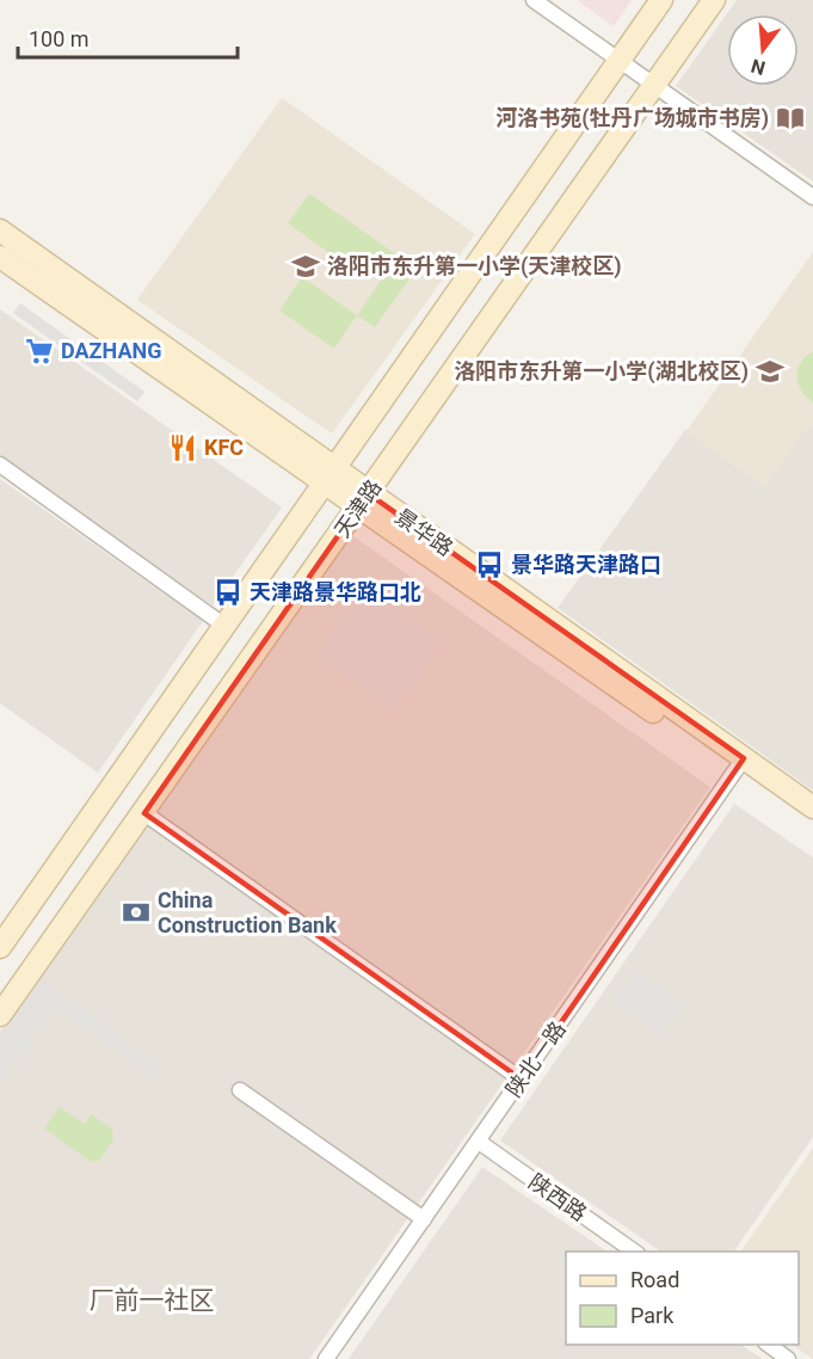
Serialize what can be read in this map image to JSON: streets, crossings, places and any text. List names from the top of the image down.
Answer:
{
  "streets": {
    "main road": ["天津路", "景华路"],
    "street": ["陕北一路", "陕西路"]
  },
  "crossings": [
    ["天津路", "景华路"],
    ["景华路", "陕北一路"],
    ["陕北一路", "陕西路"]
  ],
  "districts": ["厂前一社区"],
  "places": {
    "library": ["河洛书苑(牡丹广场城市书房)"],
    "school or university": ["洛阳市东升第一小学(天津校区)", "洛阳市东升第一小学(湖北校区)"],
    "supermarket": ["DAZHANG"],
    "restaurant": ["KFC"],
    "bus stop": ["景华路天津路口", "天津路景华路口北"],
    "bank": ["China Construction Bank"]
  },
  "legend": ["Road", "Park"],
  "scale_bar": "100 m",
  "north": "bottom"
}
